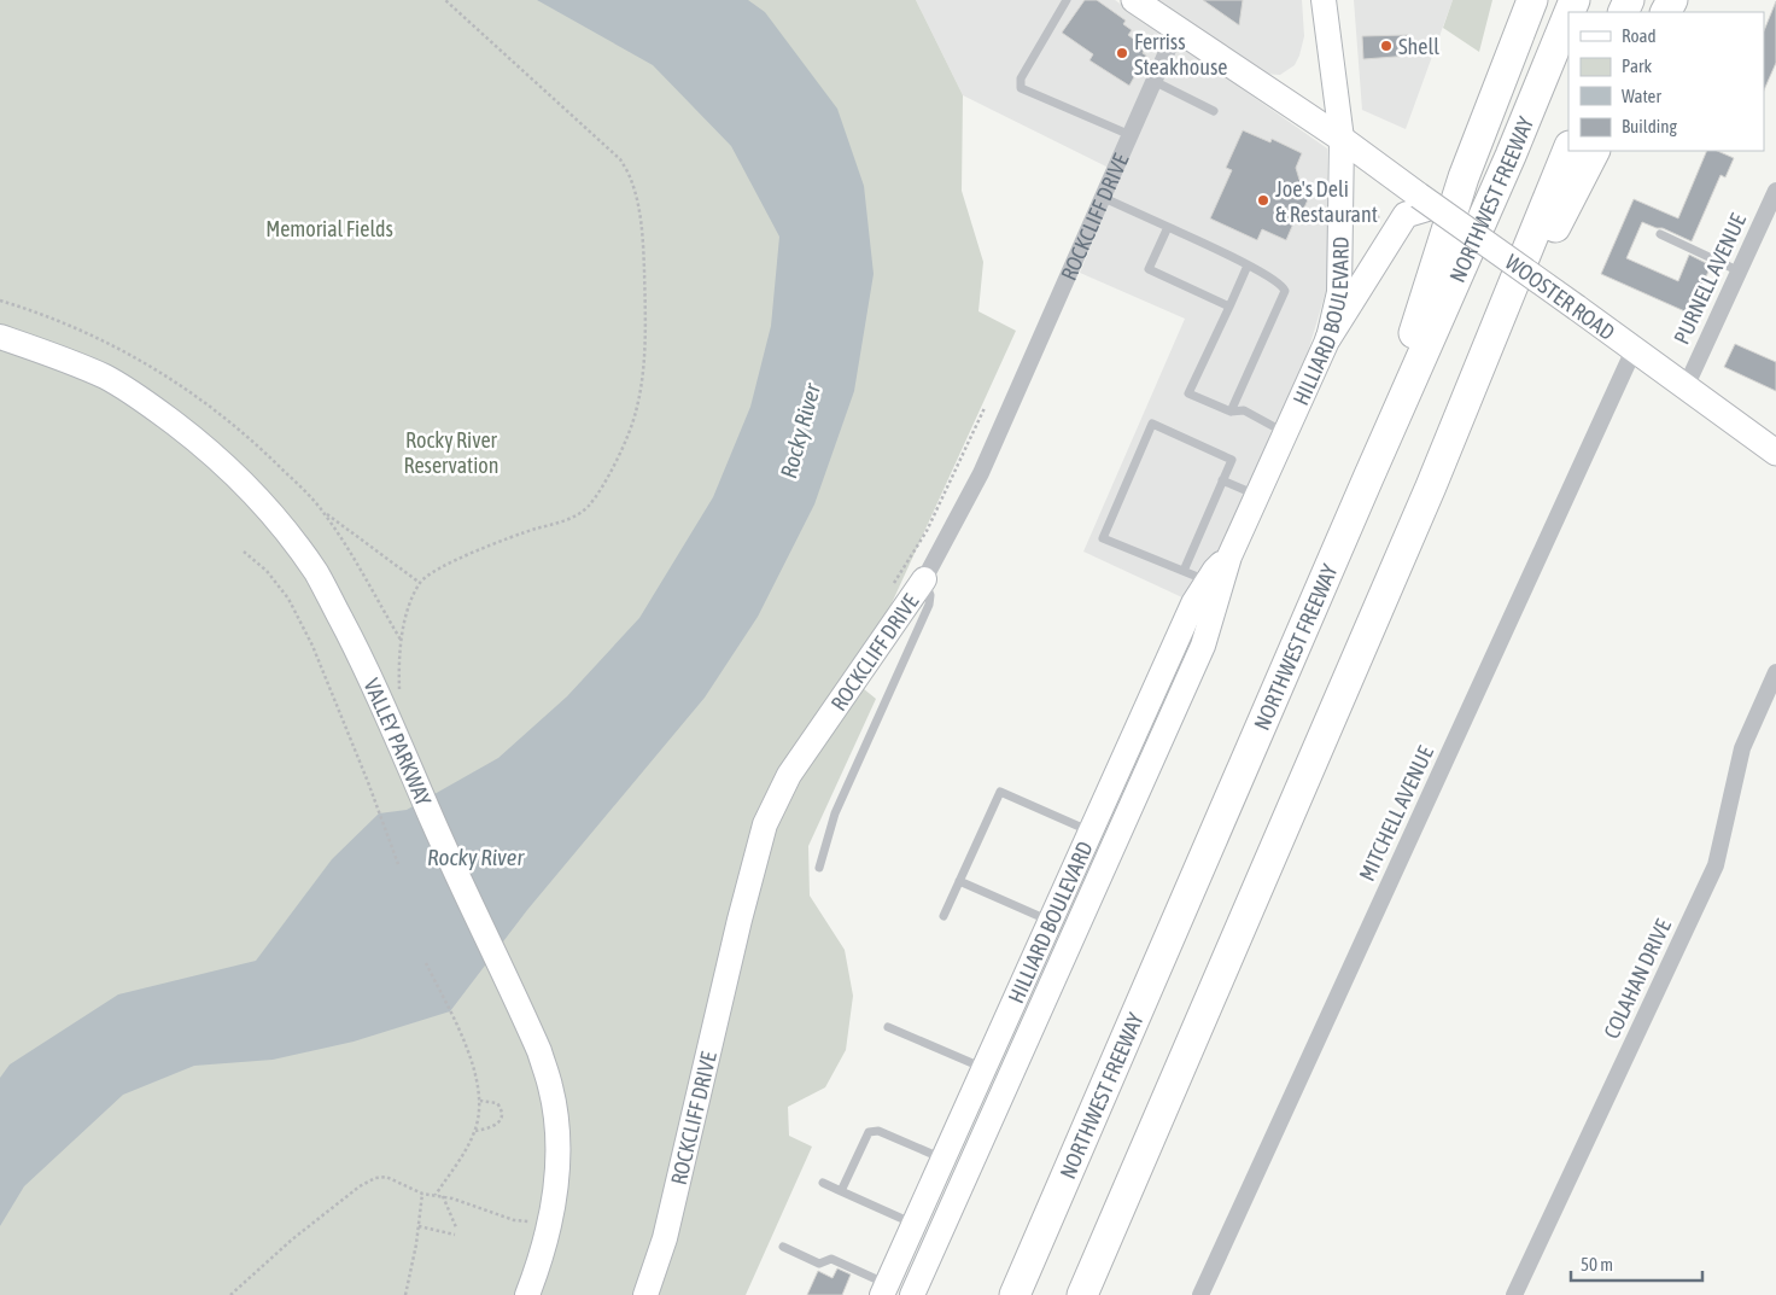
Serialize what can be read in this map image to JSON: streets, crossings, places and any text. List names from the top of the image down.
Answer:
{
  "streets": {
    "highway": ["NORTHWEST FREEWAY"],
    "main road": [
      "ROCKCLIFF DRIVE",
      "WOOSTER ROAD",
      "HILLIARD BOULEVARD",
      "VALLEY PARKWAY"
    ],
    "street": ["PURNELL AVENUE", "MITCHELL AVENUE", "COLAHAN DRIVE"]
  },
  "crossings": [
    ["ROCKCLIFF DRIVE", "WOOSTER ROAD"],
    ["PURNELL AVENUE", "WOOSTER ROAD"],
    ["WOOSTER ROAD", "HILLIARD BOULEVARD"],
    ["WOOSTER ROAD", "MITCHELL AVENUE"]
  ],
  "water": ["Rocky River"],
  "parks": ["Memorial Fields", "Rocky River Reservation"],
  "places": ["Shell", "Ferriss Steakhouse", "Joe's Deli & Restaurant"],
  "legend": [
    "Road",
    "Park",
    "Water",
    "Building"
  ],
  "scale_bar": "50 m"
}
